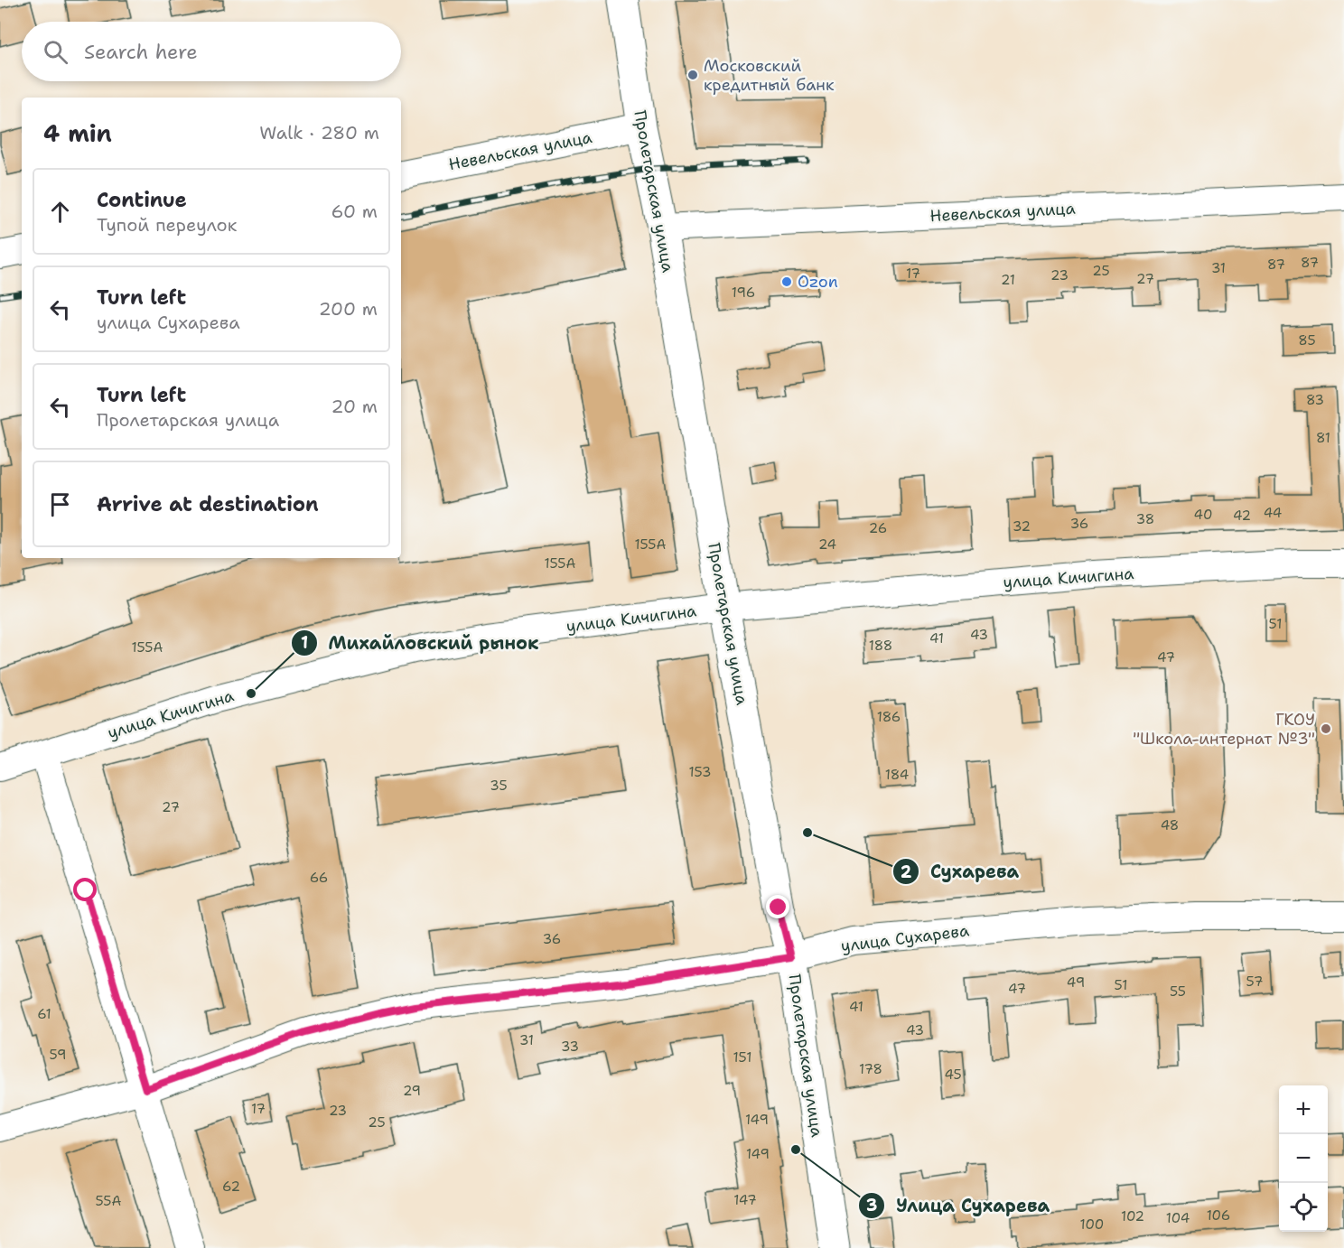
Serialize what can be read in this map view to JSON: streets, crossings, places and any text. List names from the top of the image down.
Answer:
{
  "streets": {
    "main road": ["Пролетарская улица"],
    "street": ["Невельская улица", "улица Кичигина", "улица Сухарева"]
  },
  "crossings": [
    ["Невельская улица", "Пролетарская улица"],
    ["Пролетарская улица", "улица Кичигина"],
    ["Пролетарская улица", "улица Сухарева"]
  ],
  "places": [
    "Московский кредитный банк",
    "Ozon",
    "Михайловский рынок",
    "ГКОУ \"Школа-интернат №3\"",
    "Сухарева",
    "Улица Сухарева"
  ],
  "house_numbers": [
    "87",
    "87",
    "31",
    "25",
    "17",
    "23",
    "27",
    "21",
    "196",
    "85",
    "83",
    "81",
    "44",
    "40",
    "42",
    "38",
    "36",
    "32",
    "26",
    "155А",
    "24",
    "155А",
    "51",
    "43",
    "41",
    "188",
    "155А",
    "47",
    "186",
    "153",
    "184",
    "35",
    "27",
    "48",
    "66",
    "36",
    "57",
    "49",
    "51",
    "47",
    "55",
    "41",
    "61",
    "43",
    "31",
    "33",
    "59",
    "151",
    "178",
    "45",
    "29",
    "17",
    "23",
    "149",
    "25",
    "149",
    "62",
    "147",
    "55А",
    "106",
    "102",
    "104",
    "100"
  ],
  "page": {
    "search": "Search here",
    "heading": ["4 min", "Walk · 280 m"],
    "list": [
      ["Continue", "Тупой переулок", "60 m"],
      ["Turn left", "улица Сухарева", "200 m"],
      ["Turn left", "Пролетарская улица", "20 m"],
      "Arrive at destination"
    ],
    "map_buttons": ["+", "−"]
  }
}
